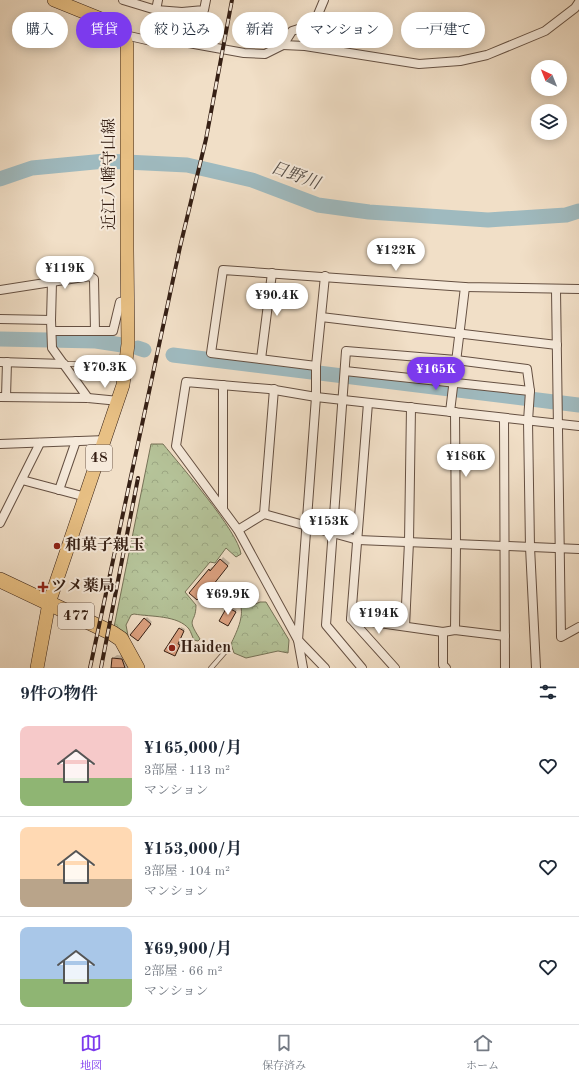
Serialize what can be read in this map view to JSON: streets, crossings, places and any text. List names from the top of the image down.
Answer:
{
  "streets": {
    "highway": ["477"],
    "main road": ["近江八幡守山線", "48"]
  },
  "crossings": [
    ["近江八幡守山線", "477"]
  ],
  "water": ["日野川"],
  "places": {
    "other": ["和菓子親玉", "Haiden"],
    "health": ["ツメ薬局"]
  },
  "north": "top left",
  "page": {
    "chip": [
      "購入",
      "賃貸",
      "絞り込み",
      "新着",
      "マンション",
      "一戸建て"
    ],
    "price": [
      "¥122K",
      "¥119K",
      "¥90.4K",
      "¥70.3K",
      "¥165K",
      "¥186K",
      "¥153K",
      "¥69.9K",
      "¥194K"
    ],
    "heading": "9件の物件",
    "list": [
      {
        "name": "¥165,000/月",
        "note": "3部屋 · 113 m² · マンション"
      },
      {
        "name": "¥153,000/月",
        "note": "3部屋 · 104 m² · マンション"
      },
      {
        "name": "¥69,900/月",
        "note": "2部屋 · 66 m² · マンション"
      }
    ],
    "tabs": ["地図", "保存済み", "ホーム"]
  }
}
